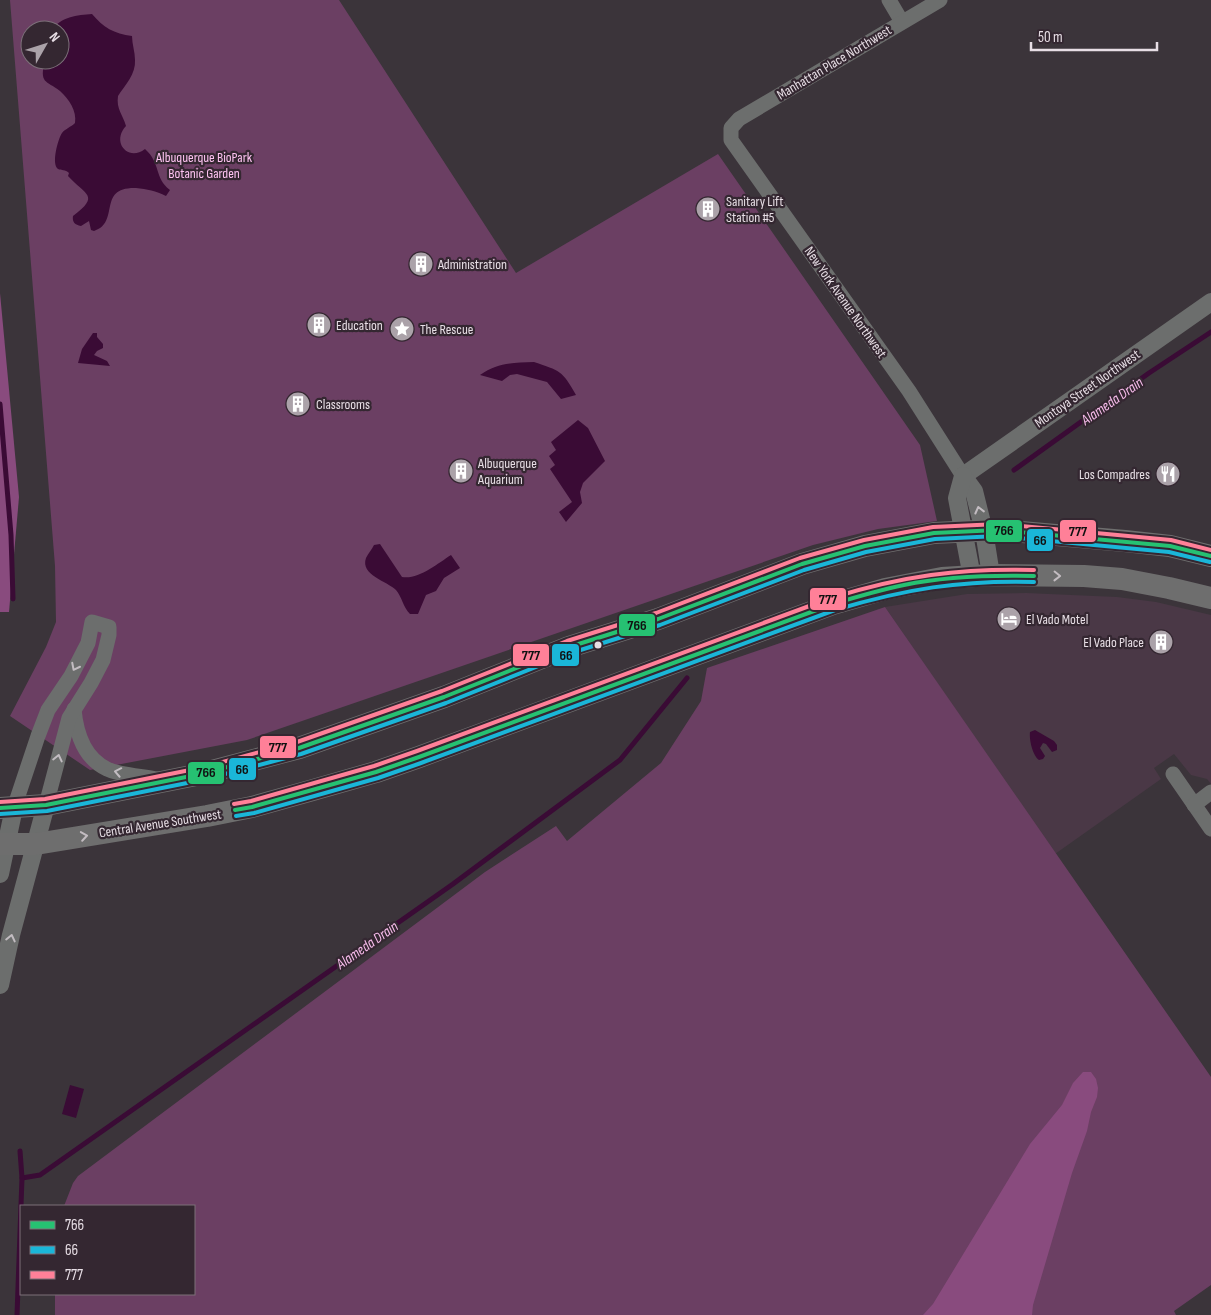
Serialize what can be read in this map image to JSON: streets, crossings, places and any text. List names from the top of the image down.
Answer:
{
  "streets": {
    "main road": ["Central Avenue Southwest"],
    "street": ["Manhattan Place Northwest", "New York Avenue Northwest", "Montoya Street Northwest"]
  },
  "crossings": [
    ["Manhattan Place Northwest", "New York Avenue Northwest"],
    ["New York Avenue Northwest", "Montoya Street Northwest"]
  ],
  "water": ["Alameda Drain"],
  "parks": ["Albuquerque BioPark Botanic Garden"],
  "places": {
    "building": [
      "Sanitary Lift Station #5",
      "Administration",
      "Education",
      "Classrooms",
      "Albuquerque Aquarium",
      "El Vado Place"
    ],
    "place": ["The Rescue"],
    "restaurant": ["Los Compadres"],
    "hotel": ["El Vado Motel"]
  },
  "lines": ["transit line 777", "transit line 766", "transit line 66"],
  "legend": ["766", "66", "777"],
  "scale_bar": "50 m",
  "north": "top right"
}
